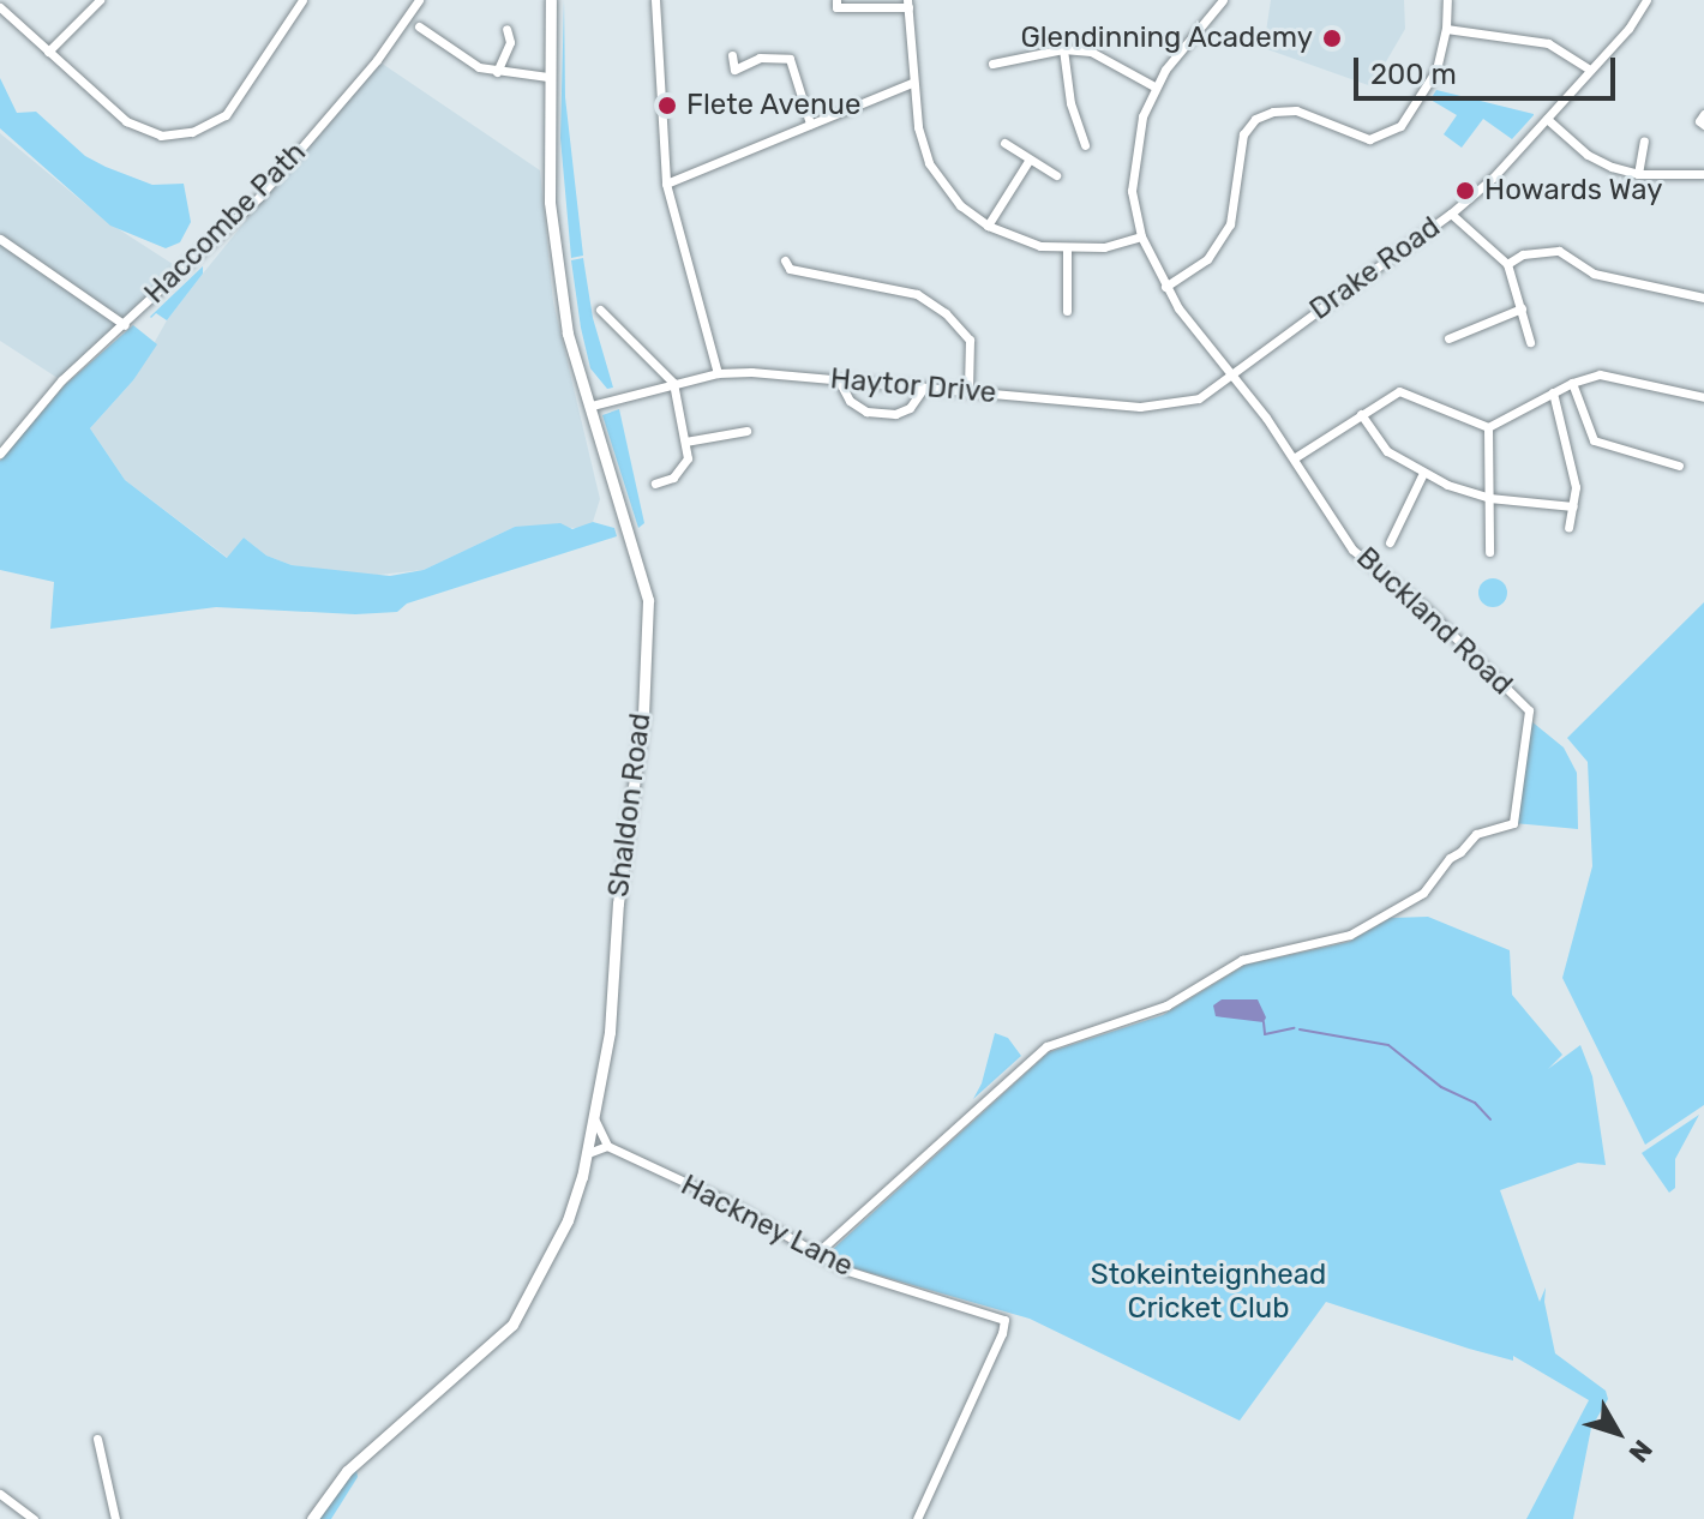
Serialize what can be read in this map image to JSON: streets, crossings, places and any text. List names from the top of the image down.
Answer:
{
  "streets": {
    "street": [
      "Haccombe Path",
      "Drake Road",
      "Haytor Drive",
      "Buckland Road",
      "Shaldon Road",
      "Hackney Lane"
    ]
  },
  "crossings": [
    ["Drake Road", "Haytor Drive"],
    ["Haytor Drive", "Shaldon Road"],
    ["Buckland Road", "Hackney Lane"]
  ],
  "parks": ["Stokeinteignhead Cricket Club"],
  "places": ["Glendinning Academy", "Flete Avenue", "Howards Way"],
  "scale_bar": "200 m",
  "north": "bottom right"
}
